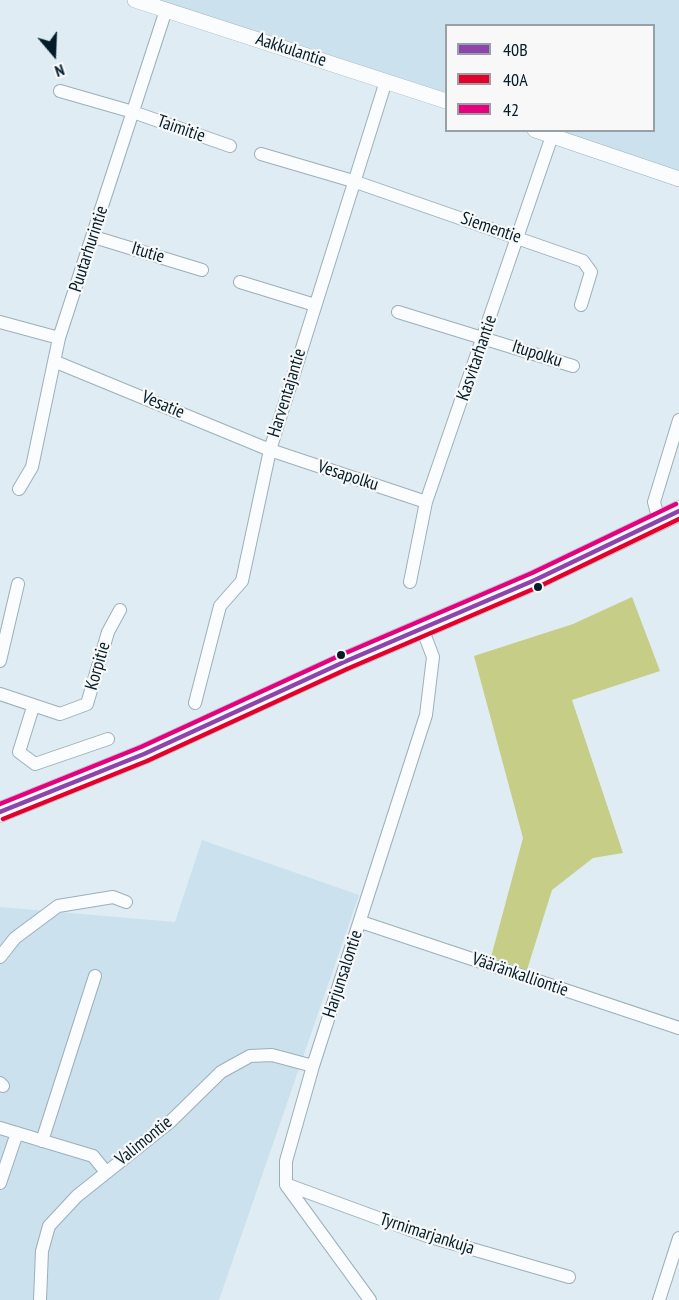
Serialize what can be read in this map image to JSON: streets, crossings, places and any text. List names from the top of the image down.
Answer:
{
  "streets": {
    "street": [
      "Aakkulantie",
      "Taimitie",
      "Siementie",
      "Puutarhurintie",
      "Itutie",
      "Itupolku",
      "Kasvitarhantie",
      "Harventajantie",
      "Vesatie",
      "Vesapolku",
      "Korpitie",
      "Harjunsalontie",
      "Vääränkalliontie",
      "Valimontie",
      "Tyrnimarjankuja"
    ]
  },
  "crossings": [
    ["Aakkulantie", "Puutarhurintie"],
    ["Aakkulantie", "Harventajantie"],
    ["Taimitie", "Puutarhurintie"],
    ["Siementie", "Kasvitarhantie"],
    ["Siementie", "Harventajantie"],
    ["Puutarhurintie", "Itutie"],
    ["Puutarhurintie", "Vesatie"],
    ["Itupolku", "Kasvitarhantie"],
    ["Kasvitarhantie", "Vesapolku"],
    ["Harventajantie", "Vesatie"],
    ["Harventajantie", "Vesapolku"],
    ["Vesatie", "Vesapolku"],
    ["Harjunsalontie", "Vääränkalliontie"],
    ["Harjunsalontie", "Valimontie"],
    ["Harjunsalontie", "Tyrnimarjankuja"]
  ],
  "lines": ["transit line 42", "transit line 40B", "transit line 40A"],
  "legend": ["40B", "40A", "42"],
  "north": "bottom"
}
